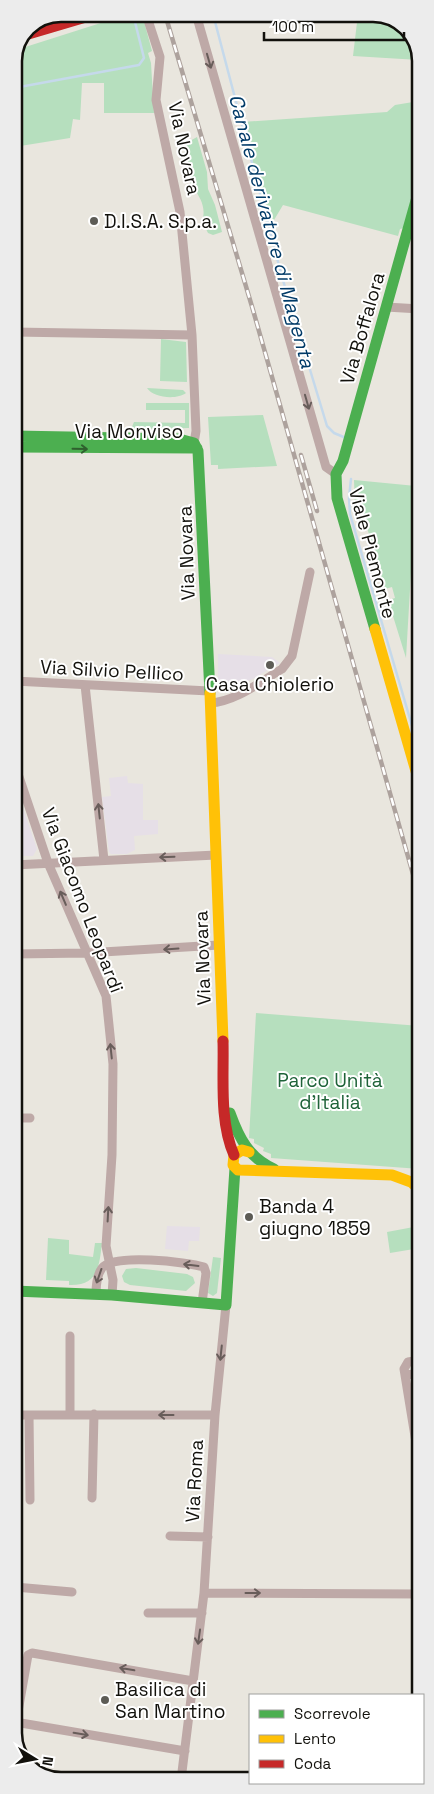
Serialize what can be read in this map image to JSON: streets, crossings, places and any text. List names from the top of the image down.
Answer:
{
  "streets": {
    "street": [
      "Via Novara",
      "Via Boffalora",
      "Via Monviso",
      "Viale Piemonte",
      "Via Silvio Pellico",
      "Via Giacomo Leopardi",
      "Via Roma"
    ]
  },
  "crossings": [
    ["Via Novara", "Via Monviso"],
    ["Via Novara", "Via Silvio Pellico"],
    ["Via Novara", "Via Roma"],
    ["Via Boffalora", "Viale Piemonte"]
  ],
  "one_way": ["Via Giacomo Leopardi"],
  "water": ["Canale derivatore di Magenta"],
  "parks": ["Parco Unità d'Italia"],
  "places": [
    "D.I.S.A. S.p.a.",
    "Casa Chiolerio",
    "Banda 4 giugno 1859",
    "Basilica di San Martino"
  ],
  "legend": ["Scorrevole", "Lento", "Coda"],
  "scale_bar": "100 m",
  "north": "right"
}
